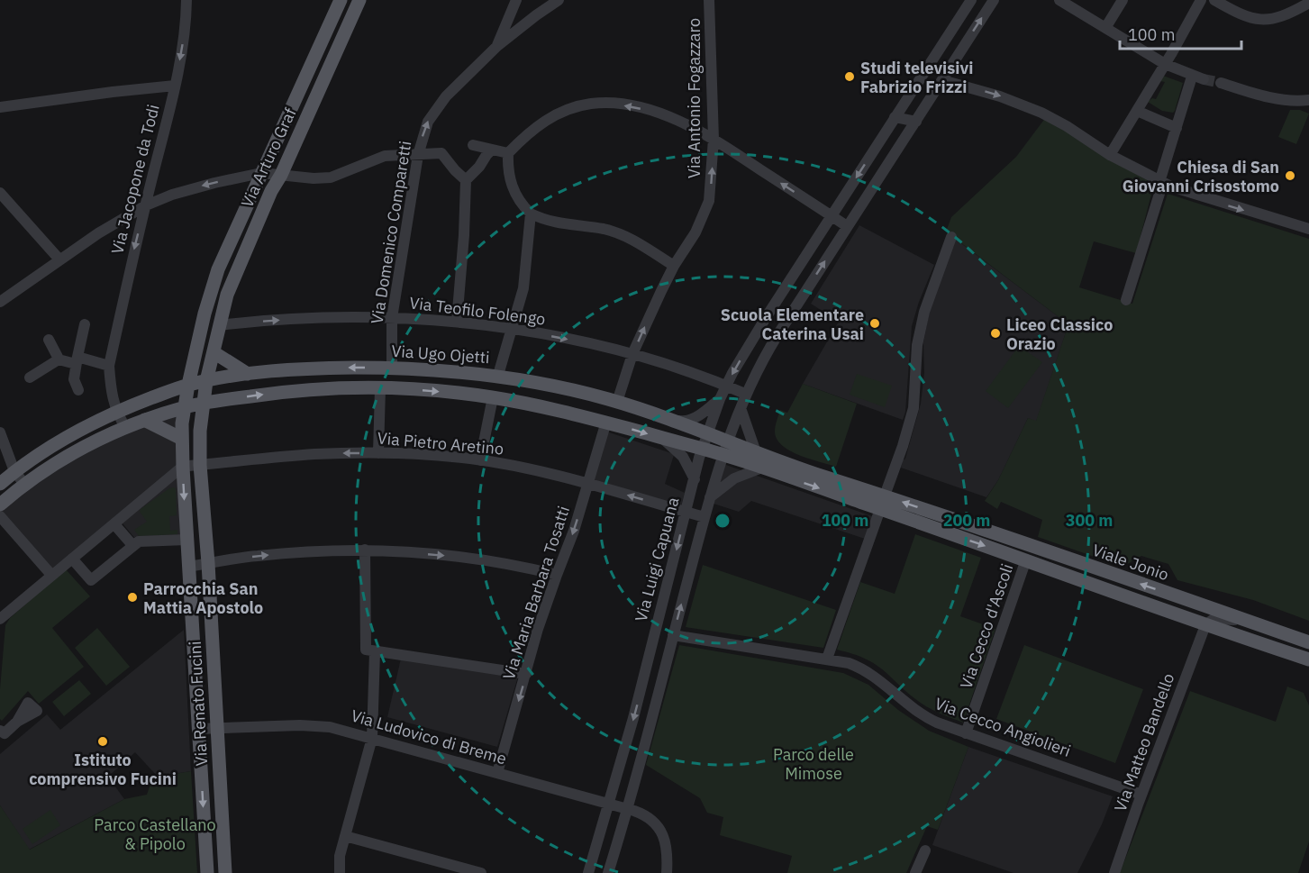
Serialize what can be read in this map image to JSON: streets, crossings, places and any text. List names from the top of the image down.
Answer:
{
  "streets": {
    "main road": [
      "Via Arturo Graf",
      "Via Ugo Ojetti",
      "Viale Jonio",
      "Via Renato Fucini"
    ],
    "street": [
      "Via Antonio Fogazzaro",
      "Via Jacopone da Todi",
      "Via Domenico Comparetti",
      "Via Teofilo Folengo",
      "Via Pietro Aretino",
      "Via Luigi Capuana",
      "Via Maria Barbara Tosatti",
      "Via Cecco d'Ascoli",
      "Via Cecco Angiolieri",
      "Via Ludovico di Breme",
      "Via Matteo Bandello"
    ]
  },
  "crossings": [
    ["Via Antonio Fogazzaro", "Via Teofilo Folengo"],
    ["Via Antonio Fogazzaro", "Via Ugo Ojetti"],
    ["Via Arturo Graf", "Via Teofilo Folengo"],
    ["Via Arturo Graf", "Via Ugo Ojetti"],
    ["Via Arturo Graf", "Via Renato Fucini"],
    ["Via Domenico Comparetti", "Via Teofilo Folengo"],
    ["Via Domenico Comparetti", "Via Ugo Ojetti"],
    ["Via Ugo Ojetti", "Viale Jonio"],
    ["Via Pietro Aretino", "Via Luigi Capuana"],
    ["Via Pietro Aretino", "Via Maria Barbara Tosatti"],
    ["Via Pietro Aretino", "Via Renato Fucini"],
    ["Via Luigi Capuana", "Via Ludovico di Breme"],
    ["Viale Jonio", "Via Cecco d'Ascoli"],
    ["Viale Jonio", "Via Matteo Bandello"],
    ["Via Maria Barbara Tosatti", "Via Ludovico di Breme"],
    ["Via Cecco d'Ascoli", "Via Cecco Angiolieri"],
    ["Via Renato Fucini", "Via Ludovico di Breme"],
    ["Via Cecco Angiolieri", "Via Matteo Bandello"]
  ],
  "one_way": [
    "Via Antonio Fogazzaro",
    "Via Jacopone da Todi",
    "Via Teofilo Folengo",
    "Via Maria Barbara Tosatti"
  ],
  "parks": ["Parco delle Mimose", "Parco Castellano & Pipolo"],
  "places": [
    "Studi televisivi Fabrizio Frizzi",
    "Chiesa di San Giovanni Crisostomo",
    "Scuola Elementare Caterina Usai",
    "Liceo Classico Orazio",
    "Parrocchia San Mattia Apostolo",
    "Istituto comprensivo Fucini"
  ],
  "scale_bar": "100 m",
  "rings": ["100 m", "200 m", "300 m"]
}
